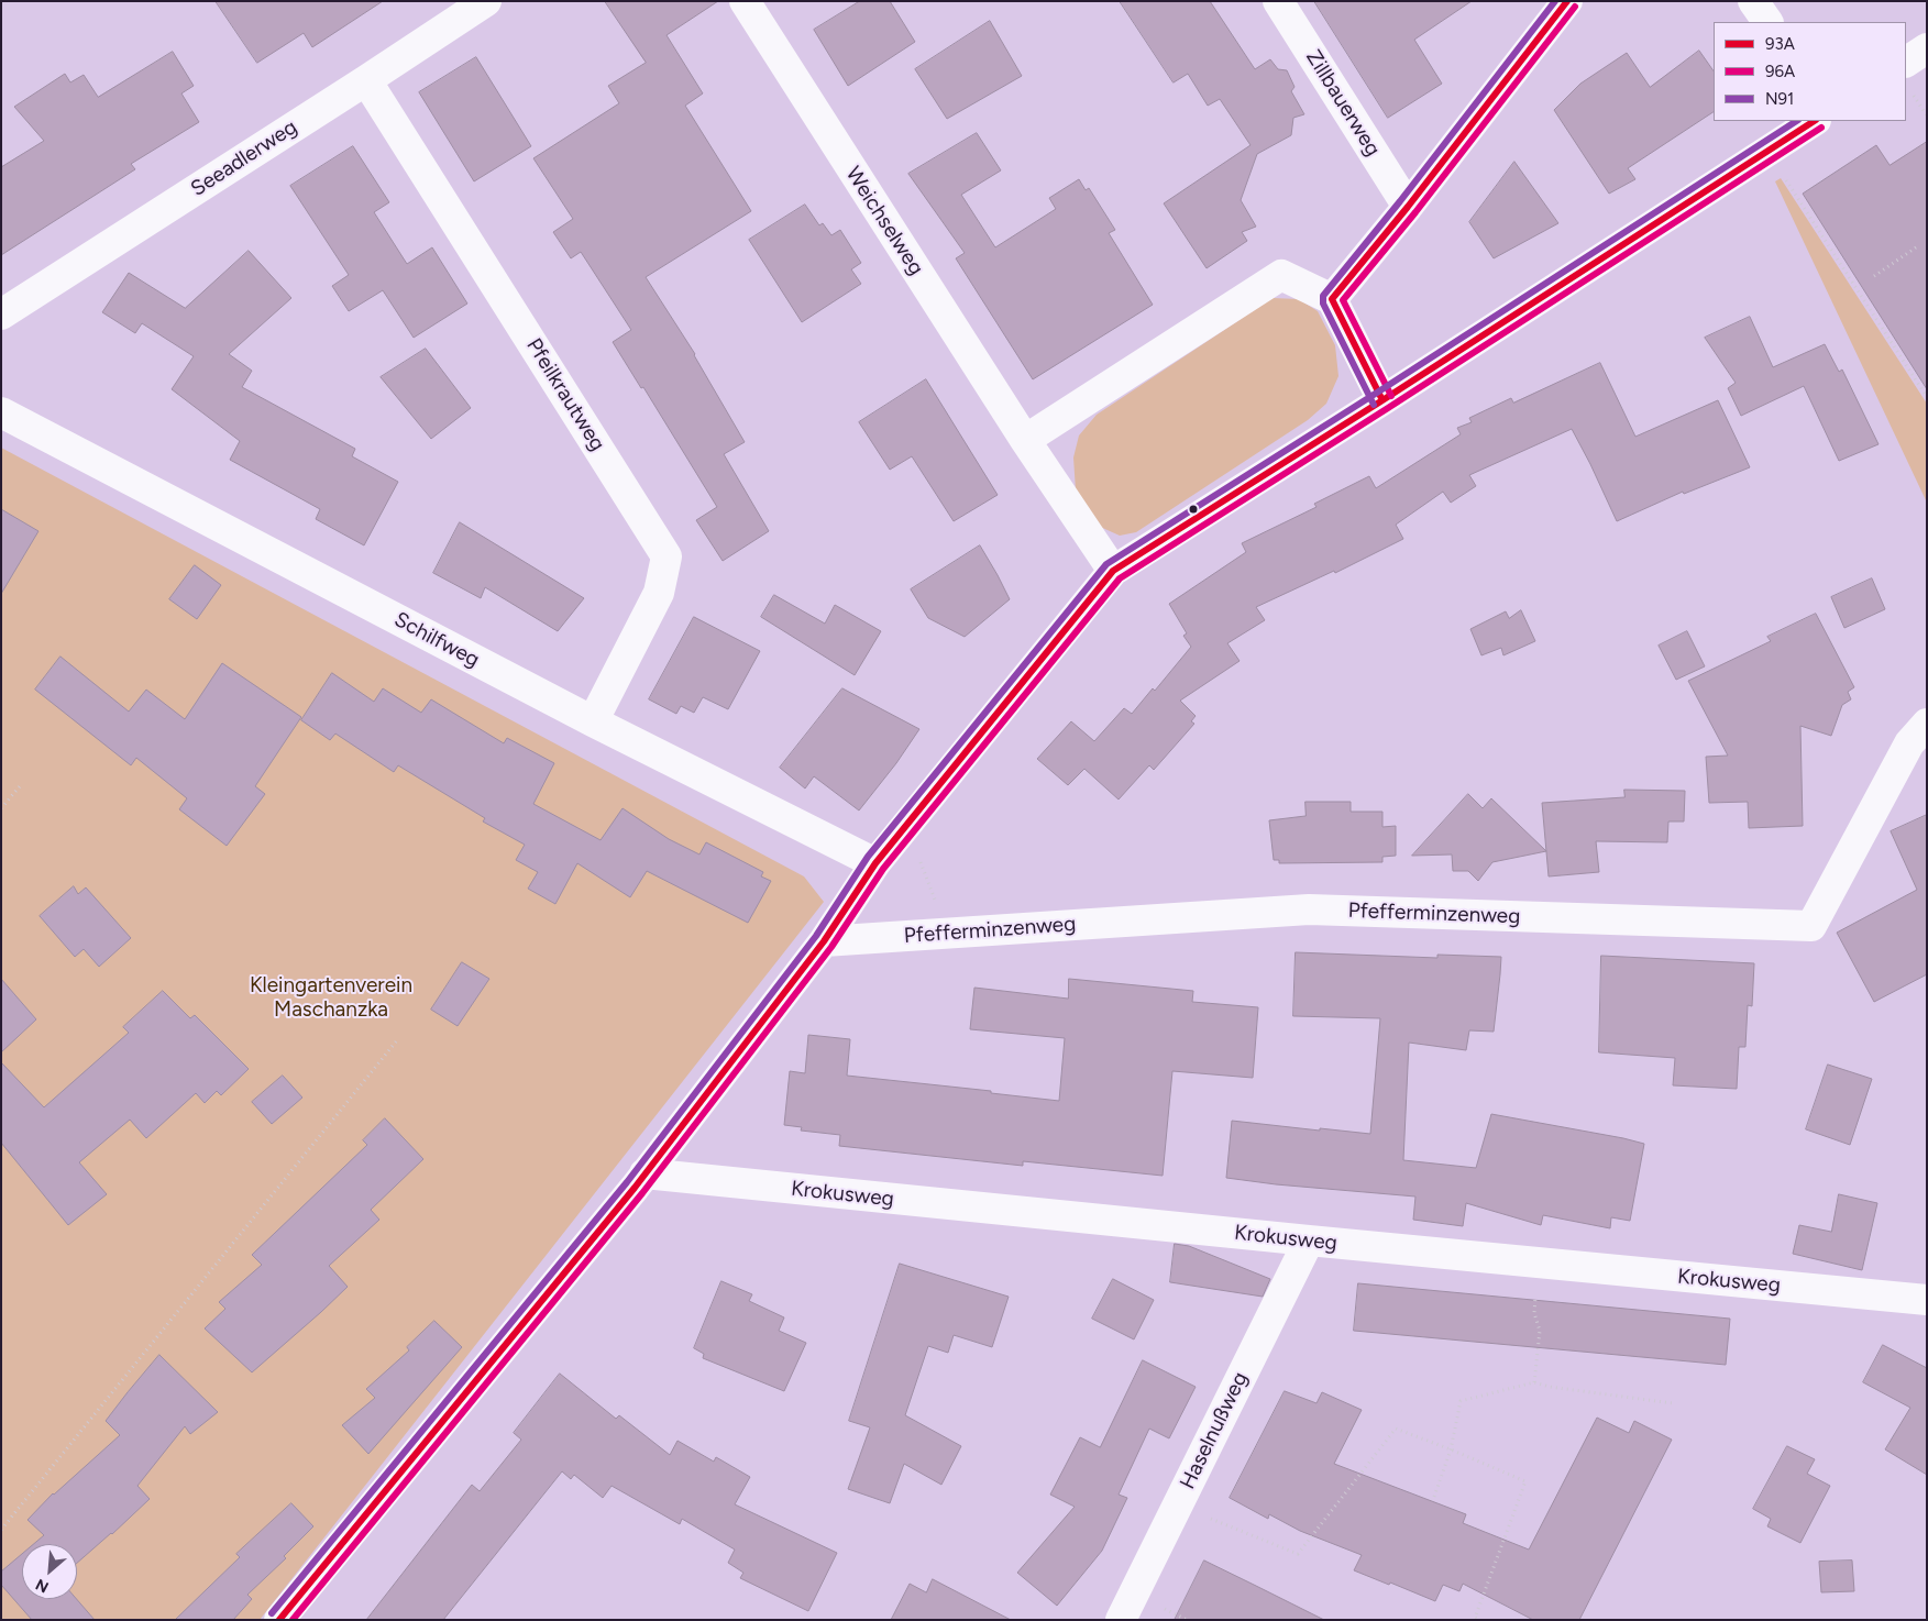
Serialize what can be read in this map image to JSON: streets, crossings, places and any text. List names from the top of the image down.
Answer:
{
  "streets": {
    "street": [
      "Zillbauerweg",
      "Seeadlerweg",
      "Weichselweg",
      "Pfeilkrautweg",
      "Schilfweg",
      "Pfefferminzenweg",
      "Krokusweg",
      "Haselnußweg"
    ]
  },
  "crossings": [
    ["Seeadlerweg", "Pfeilkrautweg"],
    ["Pfeilkrautweg", "Schilfweg"],
    ["Krokusweg", "Haselnußweg"]
  ],
  "parks": ["Kleingartenverein Maschanzka"],
  "lines": ["transit line 93A", "transit line N91", "transit line 96A"],
  "legend": ["93A", "96A", "N91"],
  "north": "bottom left"
}
